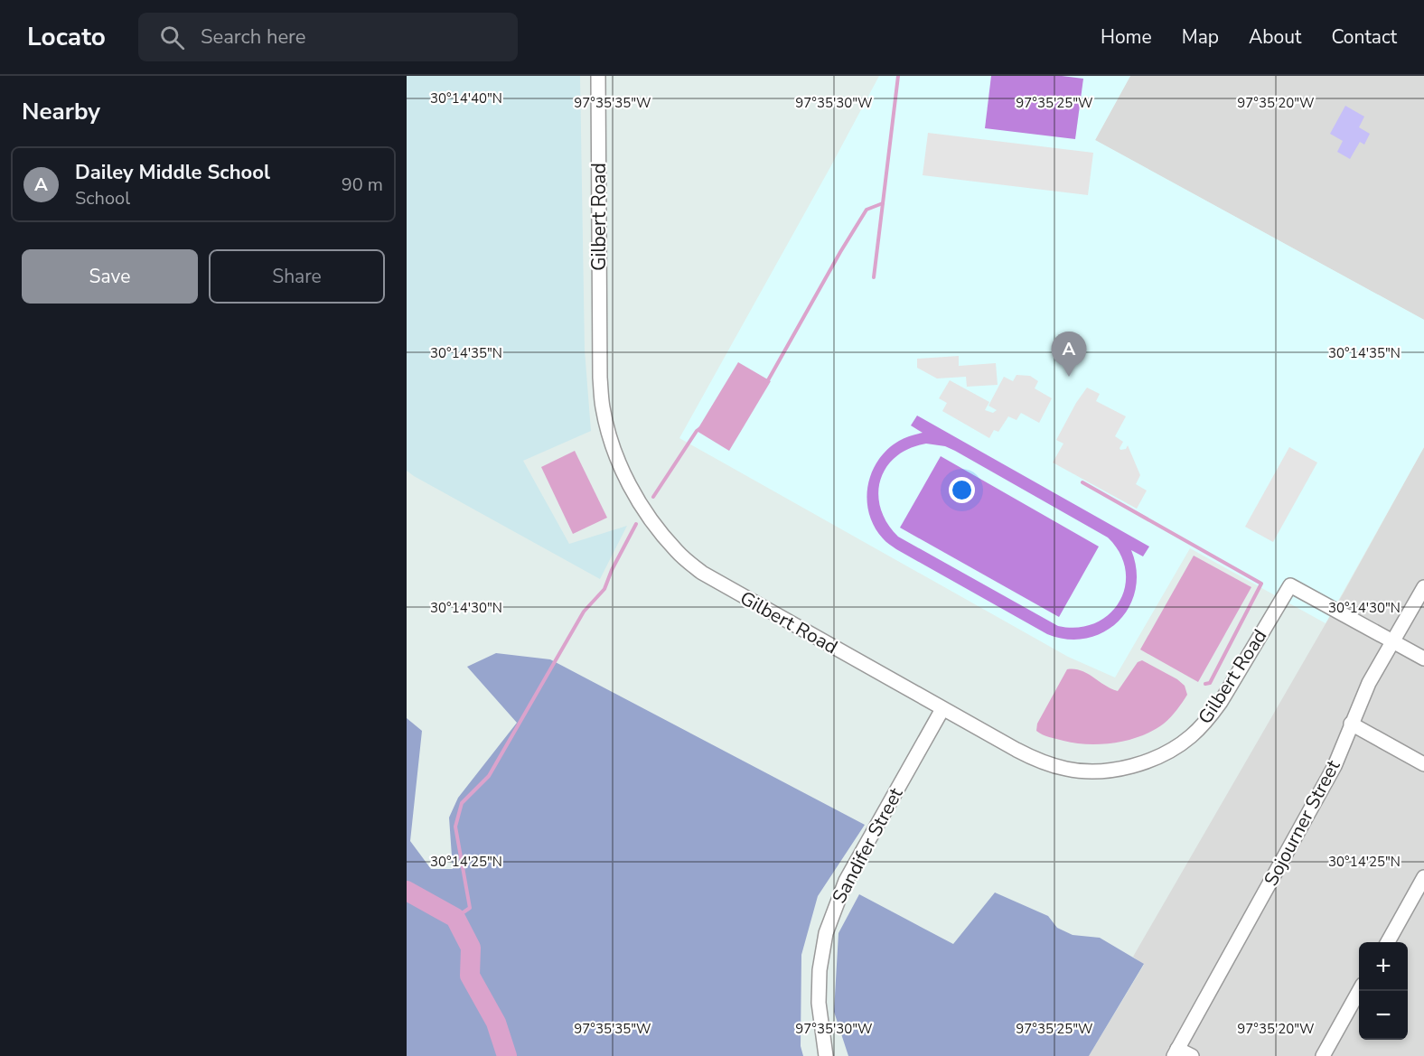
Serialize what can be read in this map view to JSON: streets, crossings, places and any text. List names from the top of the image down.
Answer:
{
  "streets": {
    "street": ["Gilbert Road", "Sojourner Street", "Sandifer Street"]
  },
  "crossings": [
    ["Gilbert Road", "Sojourner Street"],
    ["Gilbert Road", "Sandifer Street"]
  ],
  "page": {
    "header": "Locato",
    "search": "Search here",
    "nav": [
      "Home",
      "Map",
      "About",
      "Contact"
    ],
    "heading": "Nearby",
    "list": [
      {
        "mark": "A",
        "name": "Dailey Middle School",
        "note": "School",
        "value": "90 m"
      }
    ],
    "buttons": ["Save", "Share"],
    "pins": "A",
    "map_buttons": ["+", "−"]
  },
  "coordinates": [
    "30°14'40\"N",
    "97°35'35\"W",
    "97°35'30\"W",
    "97°35'25\"W",
    "97°35'20\"W",
    "30°14'35\"N",
    "30°14'30\"N",
    "30°14'25\"N"
  ]
}
